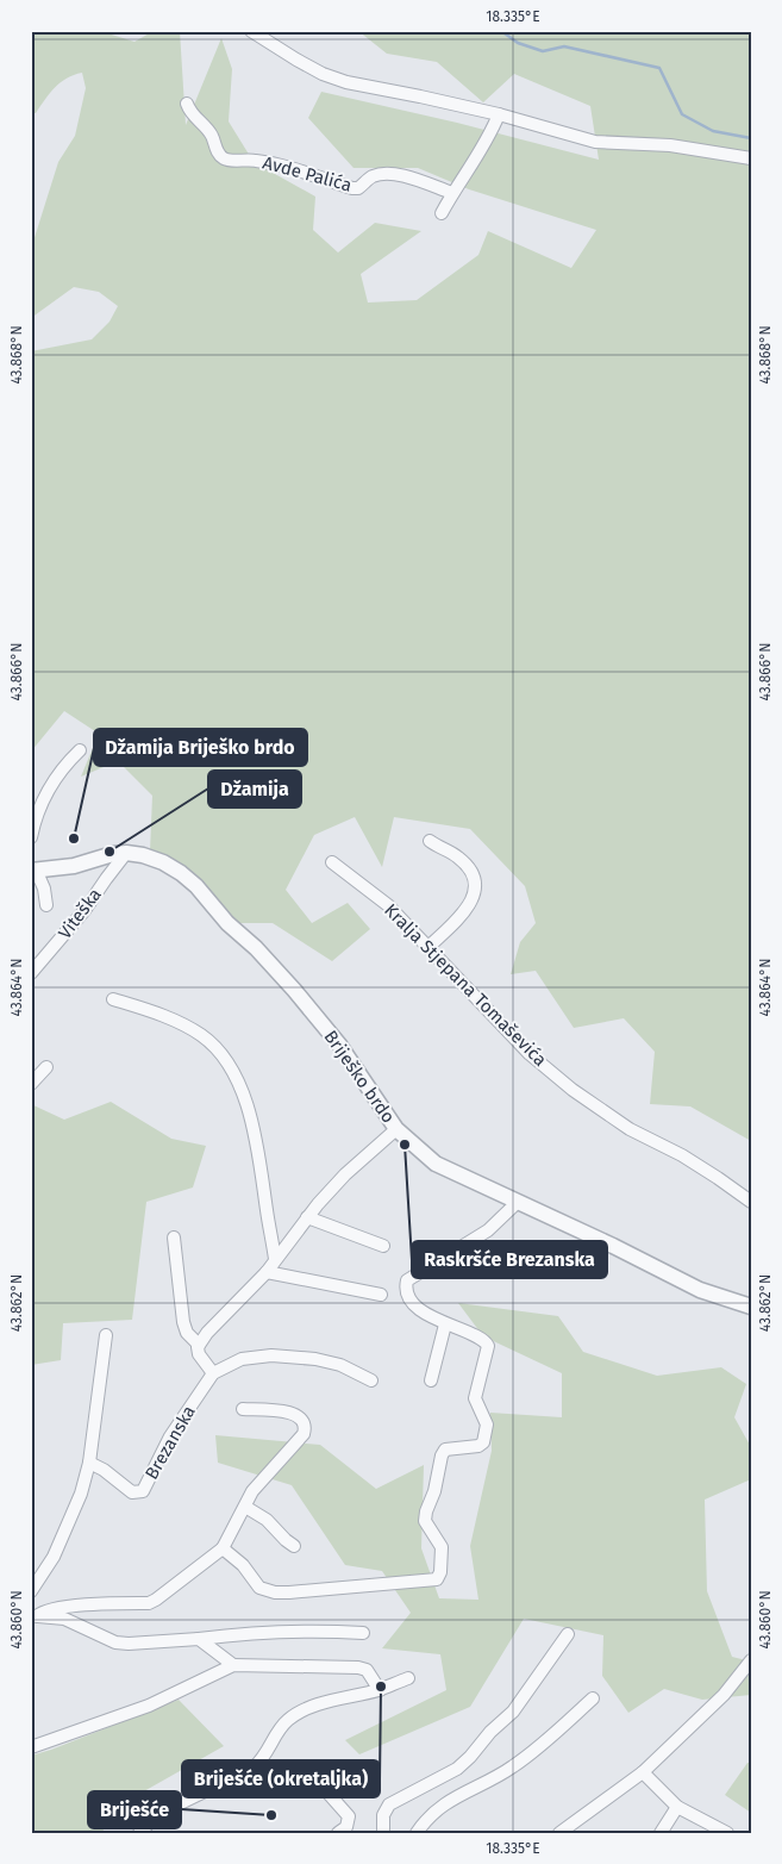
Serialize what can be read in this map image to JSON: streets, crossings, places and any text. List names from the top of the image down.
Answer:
{
  "streets": {
    "street": [
      "Avde Palića",
      "Viteška",
      "Kralja Stjepana Tomaševića",
      "Briješko brdo",
      "Brezanska"
    ]
  },
  "crossings": [
    ["Viteška", "Briješko brdo"]
  ],
  "places": [
    "Džamija Briješko brdo",
    "Džamija",
    "Raskršće Brezanska",
    "Briješće (okretaljka)",
    "Briješće"
  ],
  "coordinates": [
    "18.335°E",
    "43.868°N",
    "43.866°N",
    "43.864°N",
    "43.862°N",
    "43.860°N"
  ]
}
